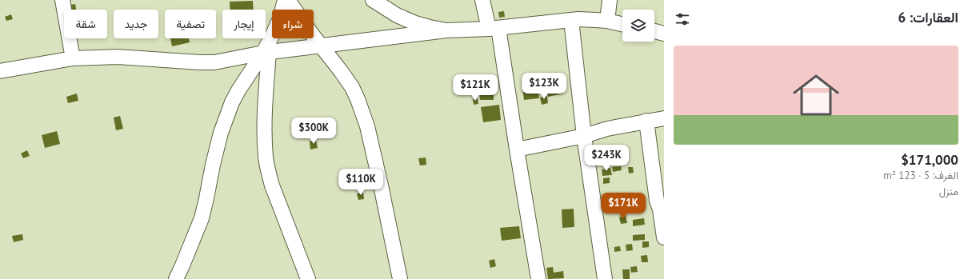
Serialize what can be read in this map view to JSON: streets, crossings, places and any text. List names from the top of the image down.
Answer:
{
  "page": {
    "heading": "العقارات: 6",
    "chip": [
      "شراء",
      "إيجار",
      "تصفية",
      "جديد",
      "شقة"
    ],
    "list": [
      {
        "name": "$171,000",
        "note": "الغرف: 5 · 123 m² · منزل"
      }
    ],
    "price": [
      "$123K",
      "$121K",
      "$300K",
      "$243K",
      "$110K",
      "$171K"
    ]
  }
}
